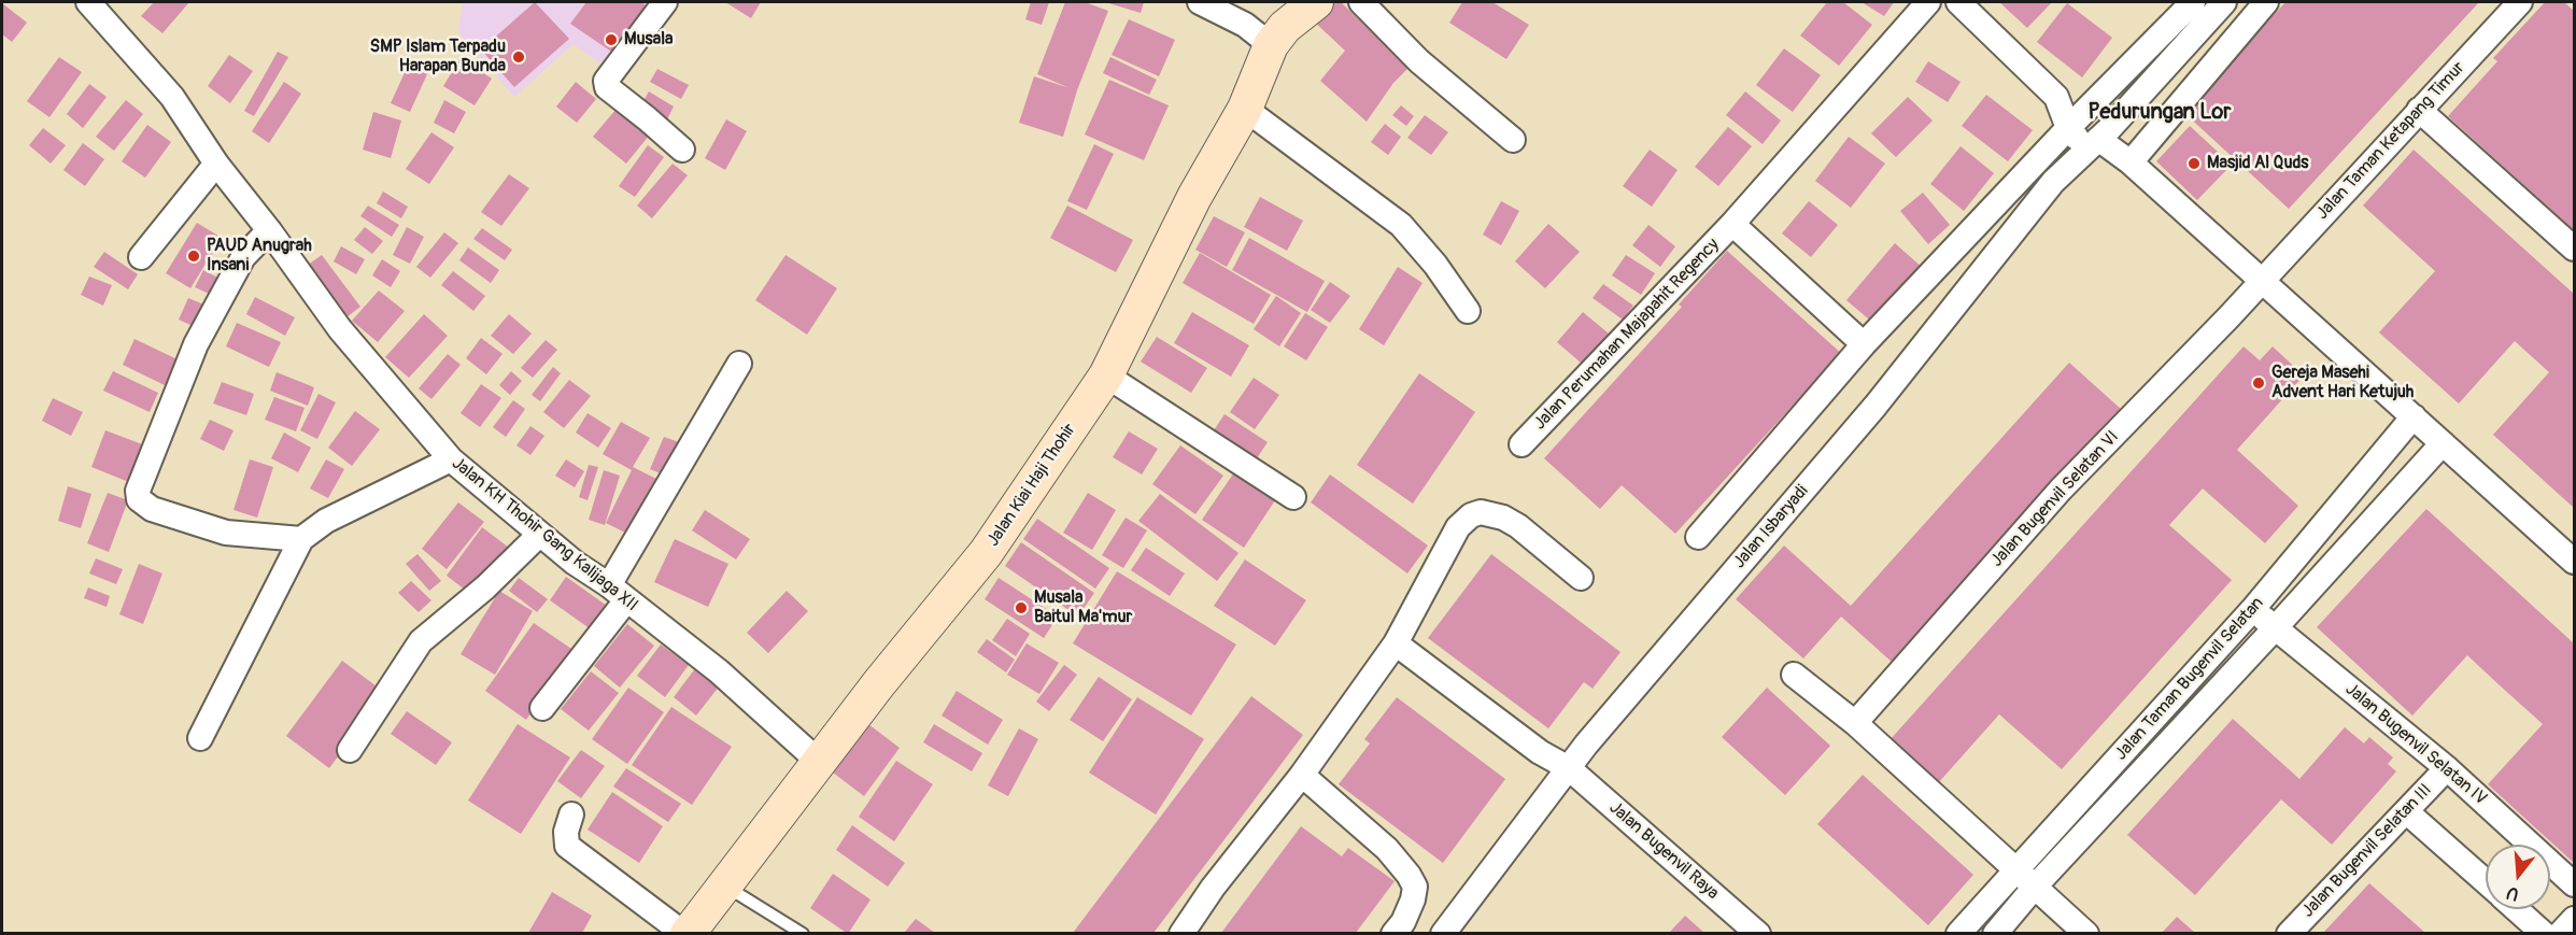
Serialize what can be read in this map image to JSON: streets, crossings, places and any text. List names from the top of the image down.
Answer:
{
  "streets": {
    "street": [
      "Jalan Taman Ketapang Timur",
      "Jalan Perumahan Majapahit Regency",
      "Jalan Kiai Haji Thohir",
      "Jalan Bugenvil Selatan VI",
      "Jalan Isbaryadi",
      "Jalan KH Thohir Gang Kalijaga XII",
      "Jalan Taman Bugenvil Selatan",
      "Jalan Bugenvil Selatan IV",
      "Jalan Bugenvil Raya",
      "Jalan Bugenvil Selatan III"
    ]
  },
  "crossings": [
    ["Jalan Taman Ketapang Timur", "Jalan Bugenvil Selatan VI"],
    ["Jalan Kiai Haji Thohir", "Jalan KH Thohir Gang Kalijaga XII"],
    ["Jalan Isbaryadi", "Jalan Bugenvil Raya"],
    ["Jalan Taman Bugenvil Selatan", "Jalan Bugenvil Selatan IV"],
    ["Jalan Bugenvil Selatan IV", "Jalan Bugenvil Selatan III"]
  ],
  "districts": ["Pedurungan Lor"],
  "places": [
    "Musala",
    "SMP Islam Terpadu Harapan Bunda",
    "Masjid Al Quds",
    "PAUD Anugrah Insani",
    "Gereja Masehi Advent Hari Ketujuh",
    "Musala Baitul Ma'mur"
  ],
  "north": "bottom"
}
